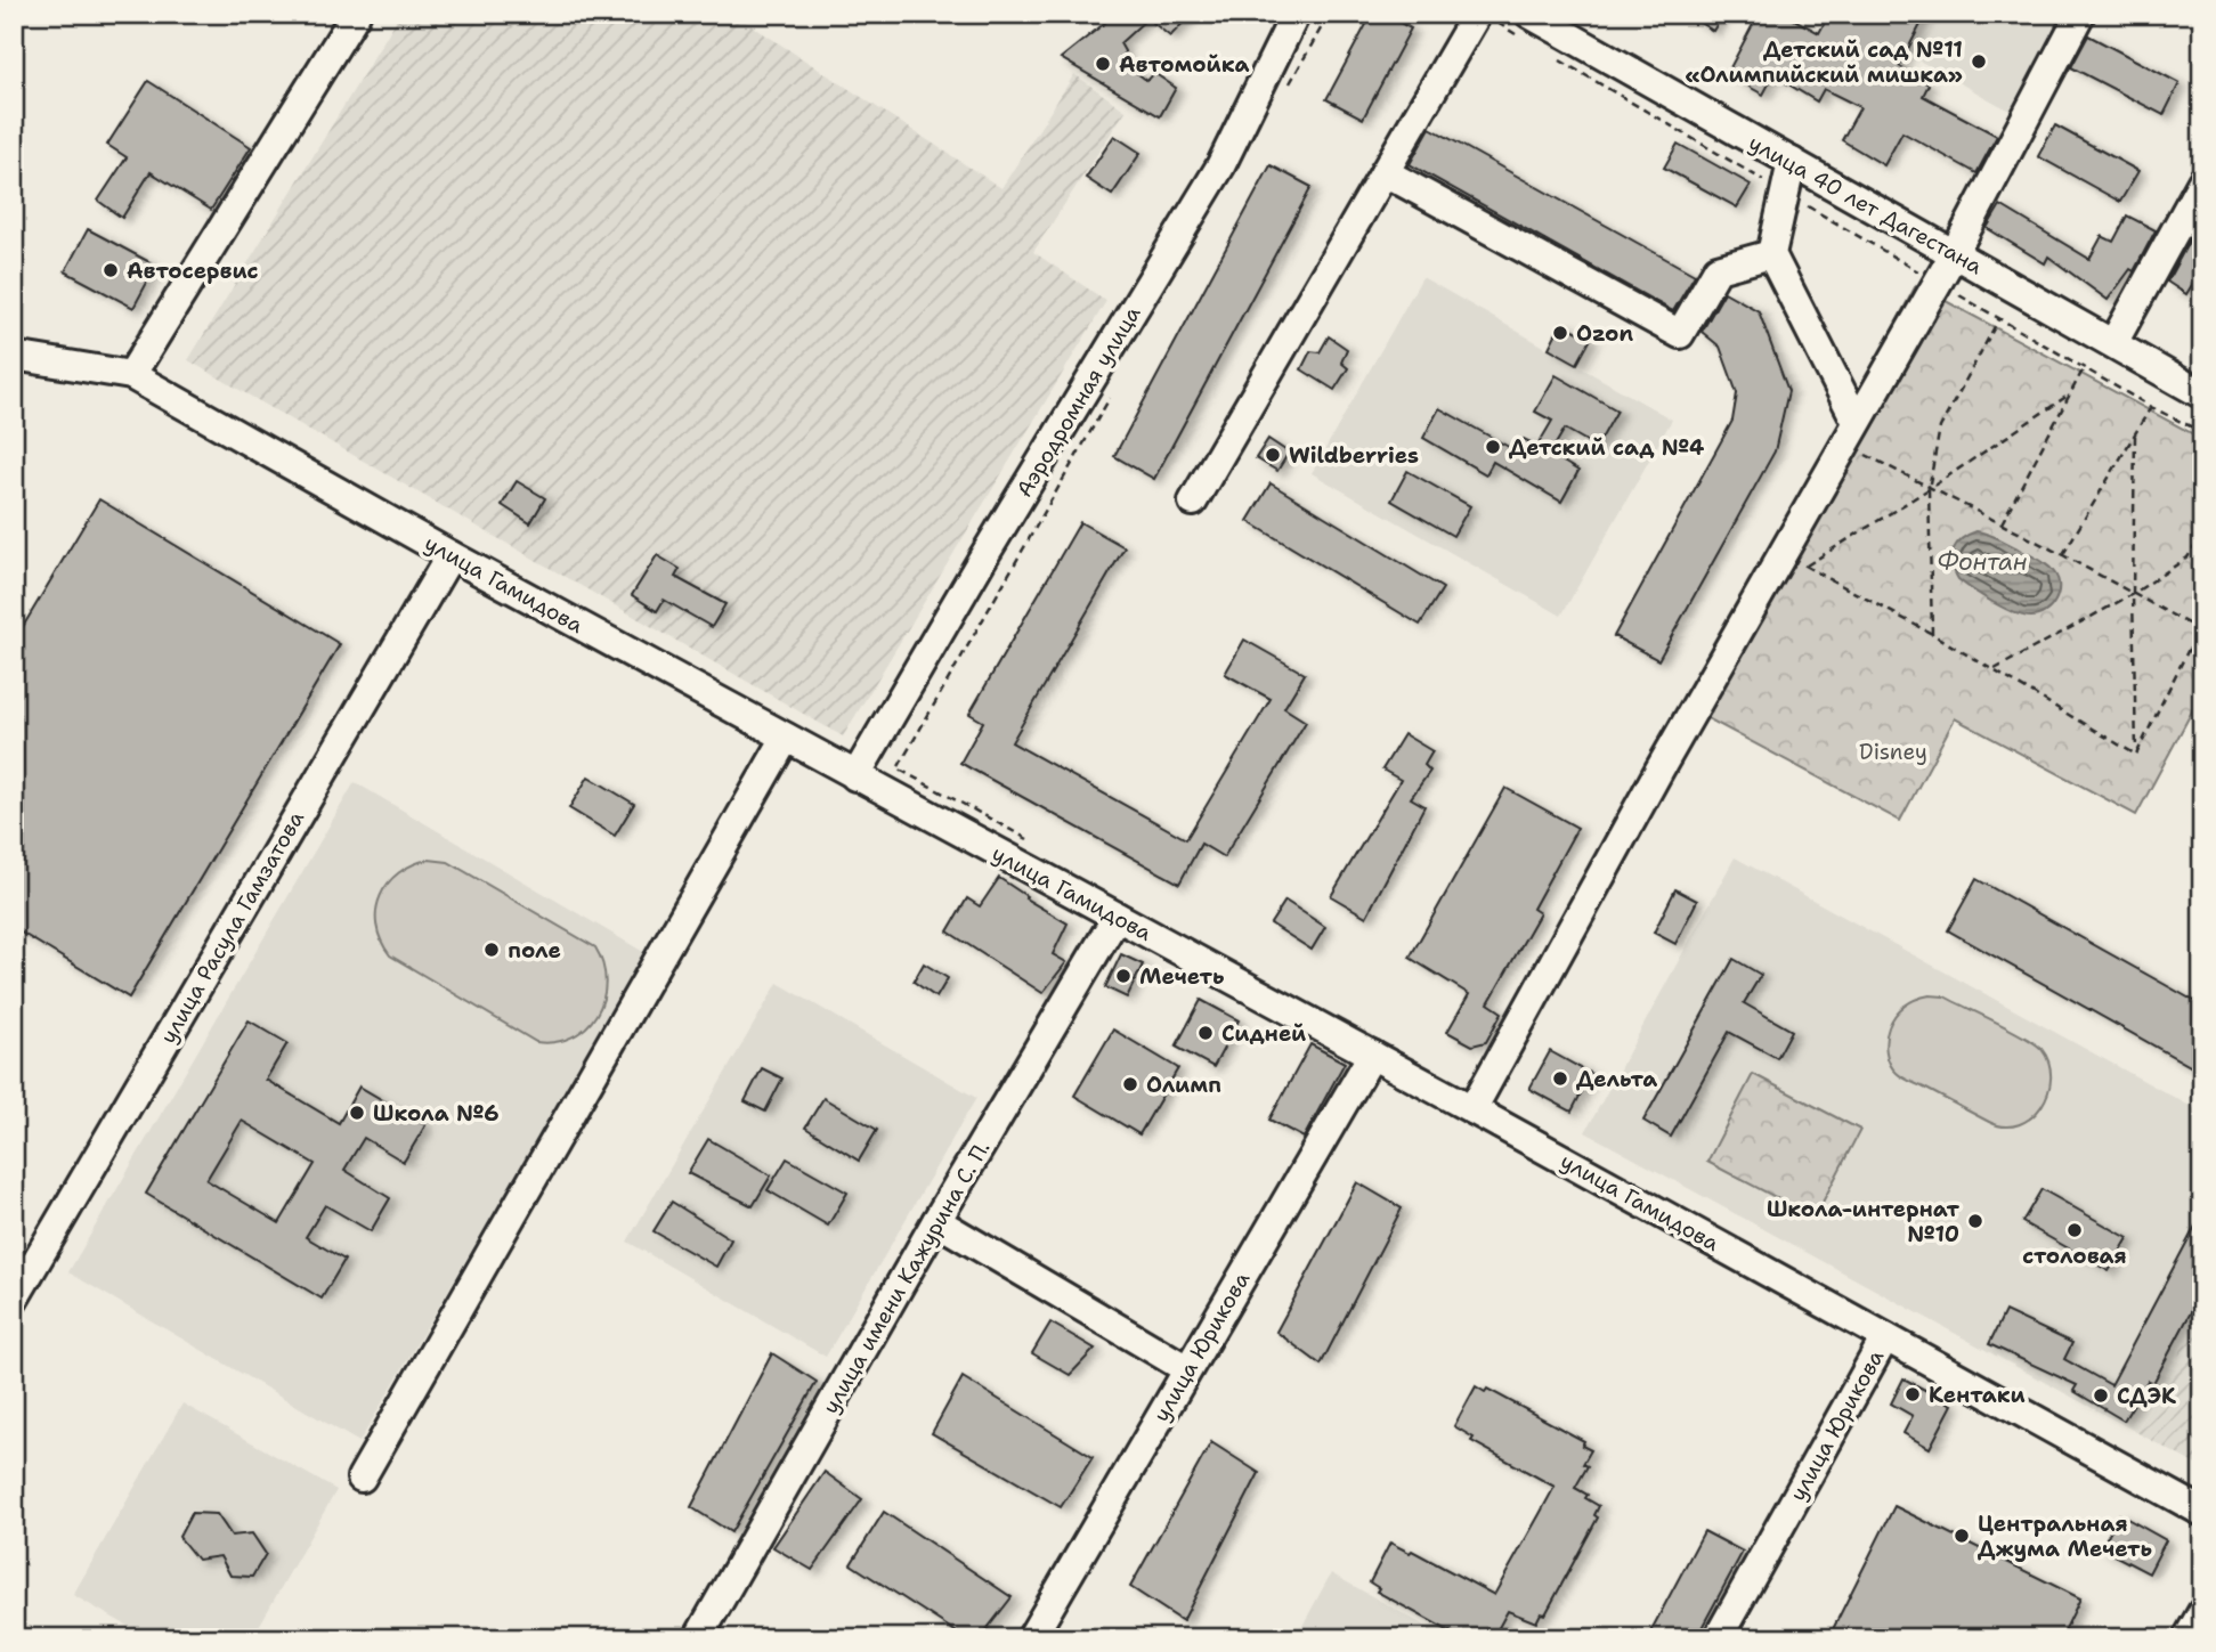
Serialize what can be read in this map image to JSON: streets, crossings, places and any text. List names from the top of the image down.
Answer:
{
  "streets": {
    "street": [
      "улица 40 лет Дагестана",
      "Аэродромная улица",
      "улица Гамидова",
      "улица Расула Гамзатова",
      "улица имени Кажурина С. П.",
      "улица Юрикова"
    ]
  },
  "crossings": [
    ["Аэродромная улица", "улица Гамидова"],
    ["улица Гамидова", "улица Расула Гамзатова"],
    ["улица Гамидова", "улица имени Кажурина С. П."],
    ["улица Гамидова", "улица Юрикова"]
  ],
  "water": ["Фонтан"],
  "parks": ["Disney"],
  "places": [
    "Детский сад №11 «Олимпийский мишка»",
    "Автомойка",
    "Автосервис",
    "Ozon",
    "Детский сад №4",
    "Wildberries",
    "поле",
    "Мечеть",
    "Сидней",
    "Дельта",
    "Олимп",
    "Школа №6",
    "Школа-интернат №10",
    "столовая",
    "Кентаки",
    "СДЭК",
    "Центральная Джума Мечеть"
  ]
}
